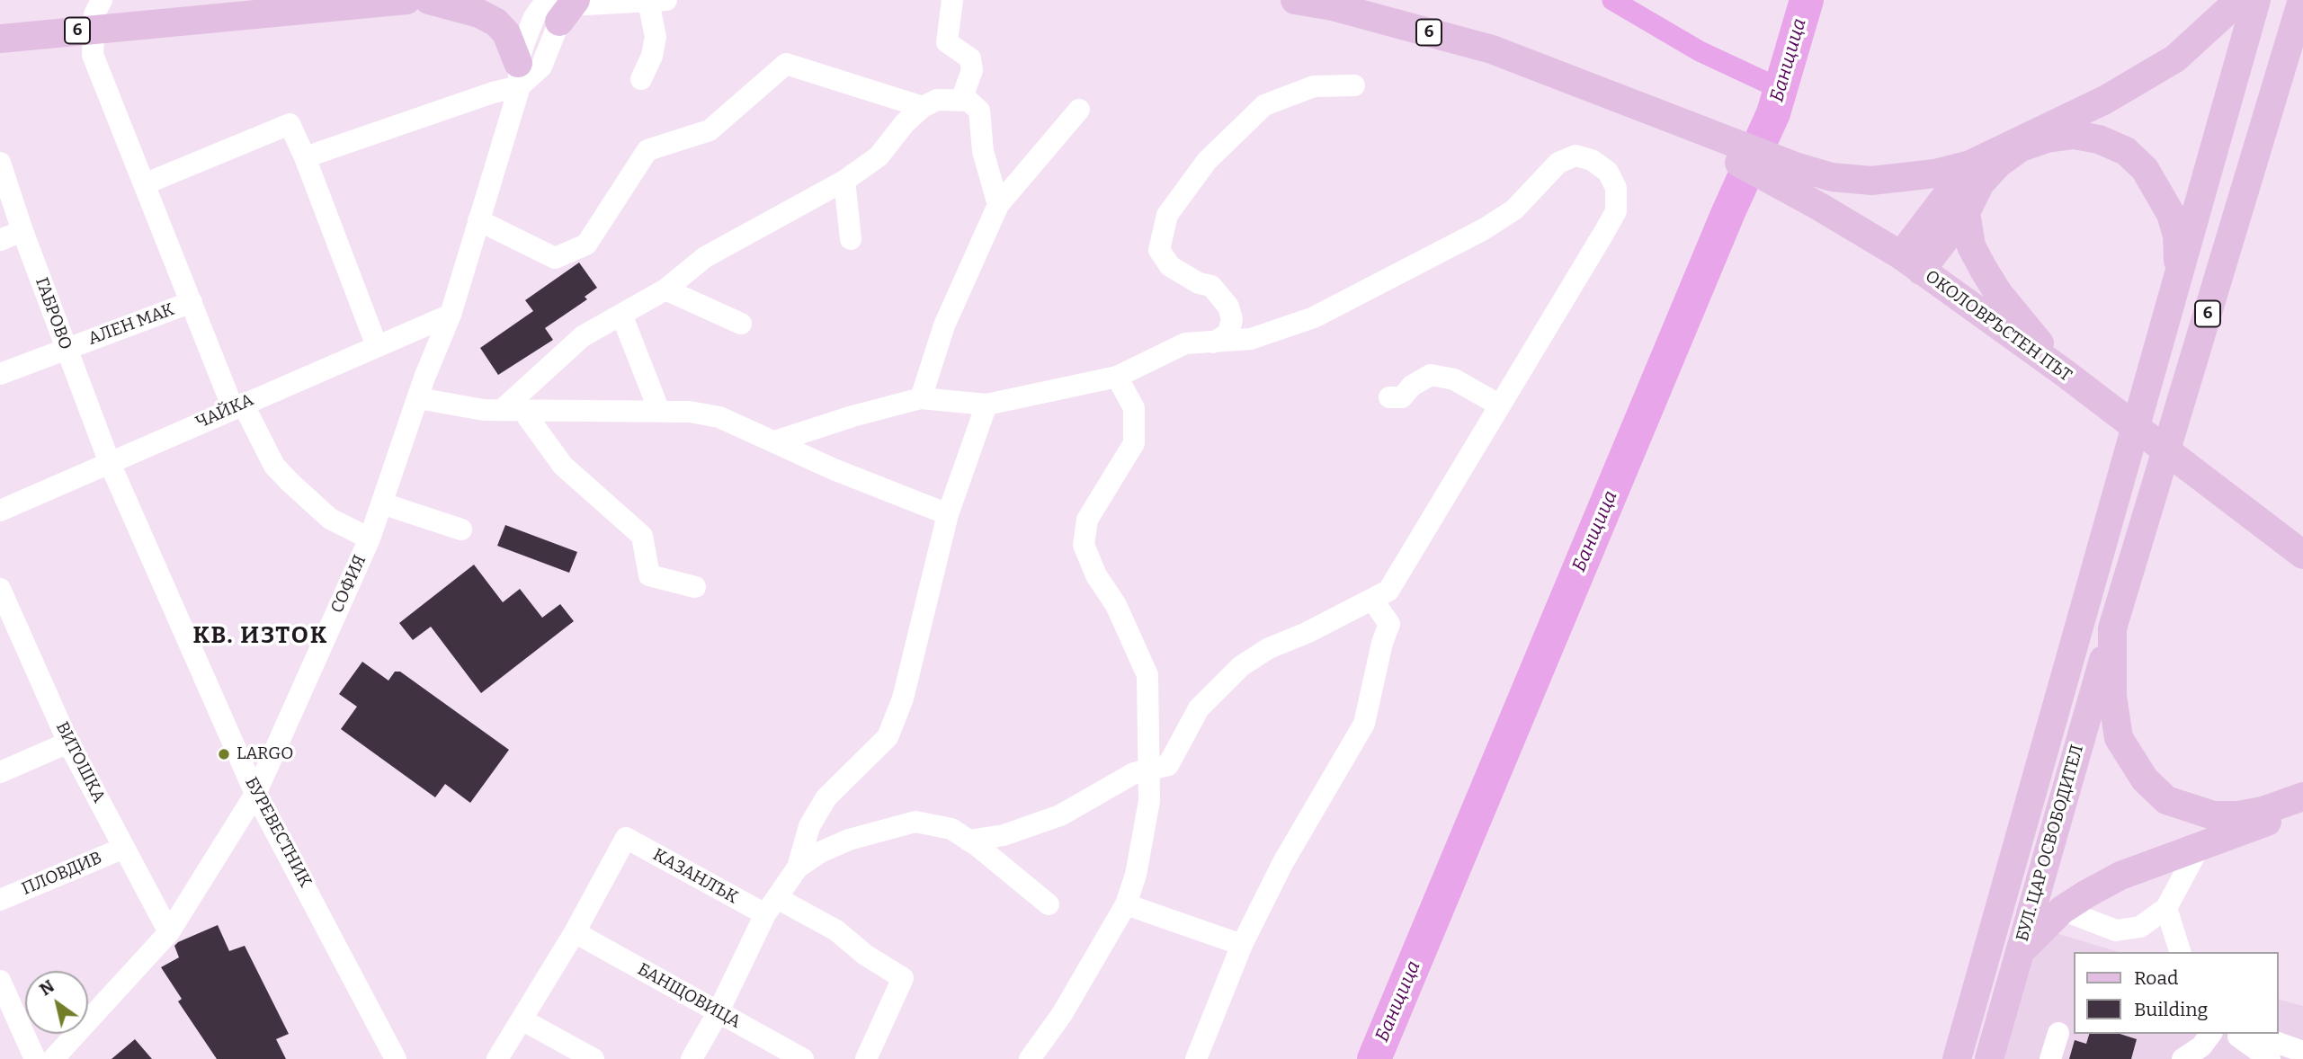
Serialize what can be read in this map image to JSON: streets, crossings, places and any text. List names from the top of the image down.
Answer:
{
  "streets": {
    "main road": ["6", "ОКОЛОВРЪСТЕН ПЪТ", "БУЛ. ЦАР ОСВОБОДИТЕЛ"],
    "street": [
      "ГАБРОВО",
      "АЛЕН МАК",
      "ЧАЙКА",
      "СОФИЯ",
      "ВИТОШКА",
      "БУРЕВЕСТНИК",
      "ПЛОВДИВ",
      "КАЗАНЛЪК",
      "БАНЩОВИЦА"
    ]
  },
  "crossings": [
    ["6", "ОКОЛОВРЪСТЕН ПЪТ"],
    ["6", "БУЛ. ЦАР ОСВОБОДИТЕЛ"],
    ["ГАБРОВО", "АЛЕН МАК"],
    ["ГАБРОВО", "ЧАЙКА"],
    ["ГАБРОВО", "БУРЕВЕСТНИК"],
    ["ЧАЙКА", "СОФИЯ"],
    ["ЧАЙКА", "БУРЕВЕСТНИК"],
    ["СОФИЯ", "ВИТОШКА"],
    ["СОФИЯ", "БУРЕВЕСТНИК"],
    ["ВИТОШКА", "ПЛОВДИВ"],
    ["КАЗАНЛЪК", "БАНЩОВИЦА"]
  ],
  "districts": ["КВ. ИЗТОК"],
  "water": ["Банщица"],
  "places": ["LARGO"],
  "legend": ["Road", "Building"],
  "north": "top left"
}
